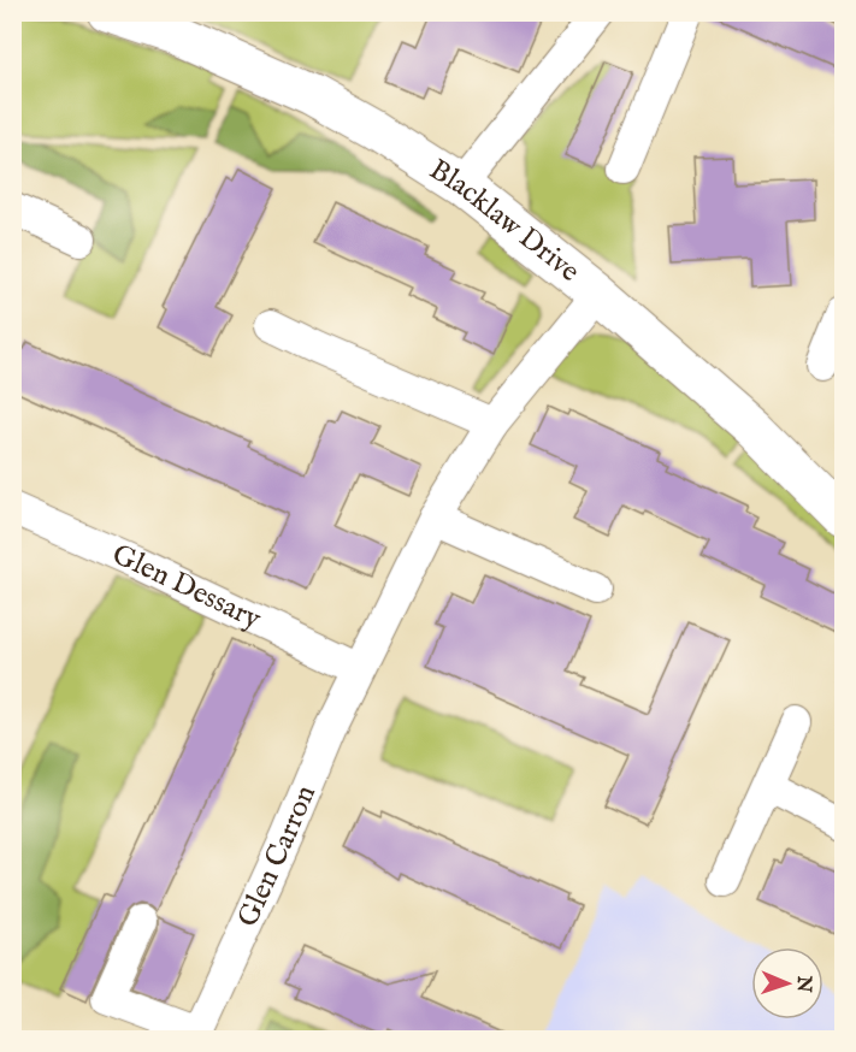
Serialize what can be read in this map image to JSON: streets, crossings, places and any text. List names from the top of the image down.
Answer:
{
  "streets": {
    "street": ["Blacklaw Drive", "Glen Dessary", "Glen Carron"]
  },
  "crossings": [
    ["Blacklaw Drive", "Glen Carron"],
    ["Glen Dessary", "Glen Carron"]
  ],
  "north": "right"
}
